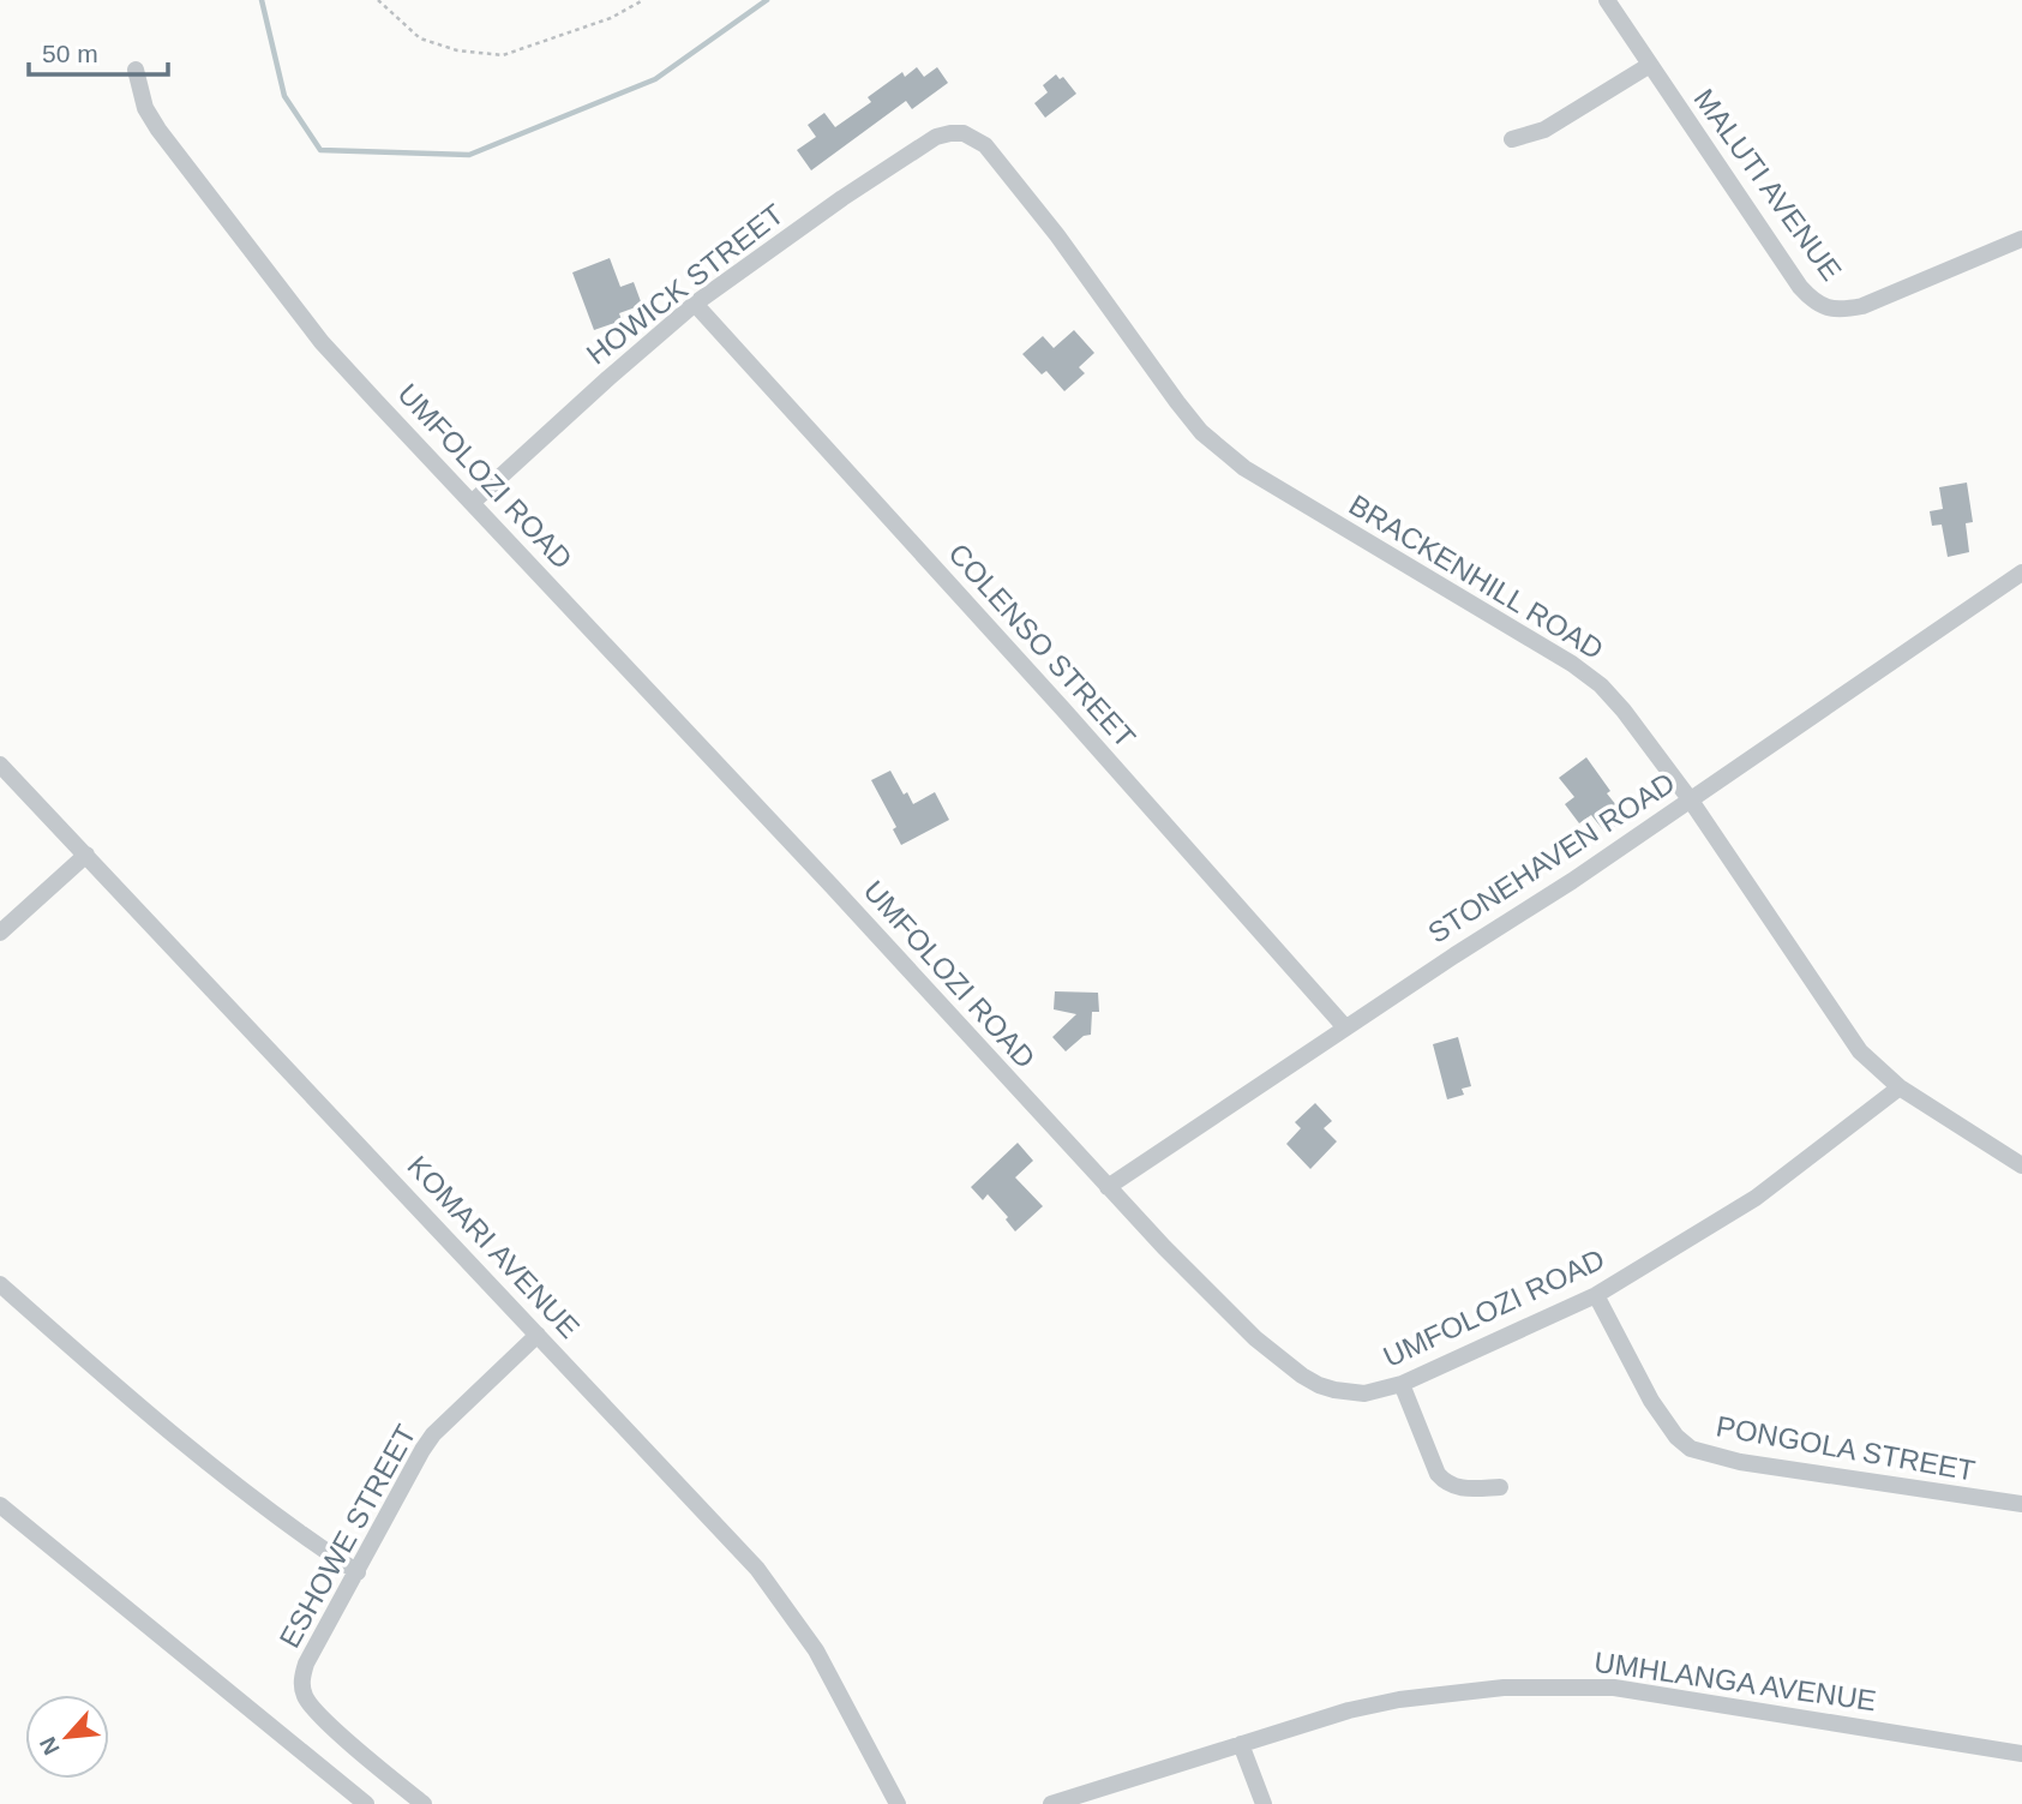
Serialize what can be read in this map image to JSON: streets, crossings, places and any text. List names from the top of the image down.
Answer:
{
  "streets": {
    "street": [
      "MALUTI AVENUE",
      "HOWICK STREET",
      "UMFOLOZI ROAD",
      "BRACKENHILL ROAD",
      "COLENSO STREET",
      "STONEHAVEN ROAD",
      "KOMARI AVENUE",
      "PONGOLA STREET",
      "ESHOWE STREET",
      "UMHLANGA AVENUE"
    ]
  },
  "crossings": [
    ["HOWICK STREET", "UMFOLOZI ROAD"],
    ["HOWICK STREET", "BRACKENHILL ROAD"],
    ["HOWICK STREET", "COLENSO STREET"],
    ["UMFOLOZI ROAD", "BRACKENHILL ROAD"],
    ["UMFOLOZI ROAD", "STONEHAVEN ROAD"],
    ["UMFOLOZI ROAD", "PONGOLA STREET"],
    ["BRACKENHILL ROAD", "STONEHAVEN ROAD"],
    ["COLENSO STREET", "STONEHAVEN ROAD"],
    ["KOMARI AVENUE", "ESHOWE STREET"]
  ],
  "scale_bar": "50 m",
  "north": "bottom left"
}
